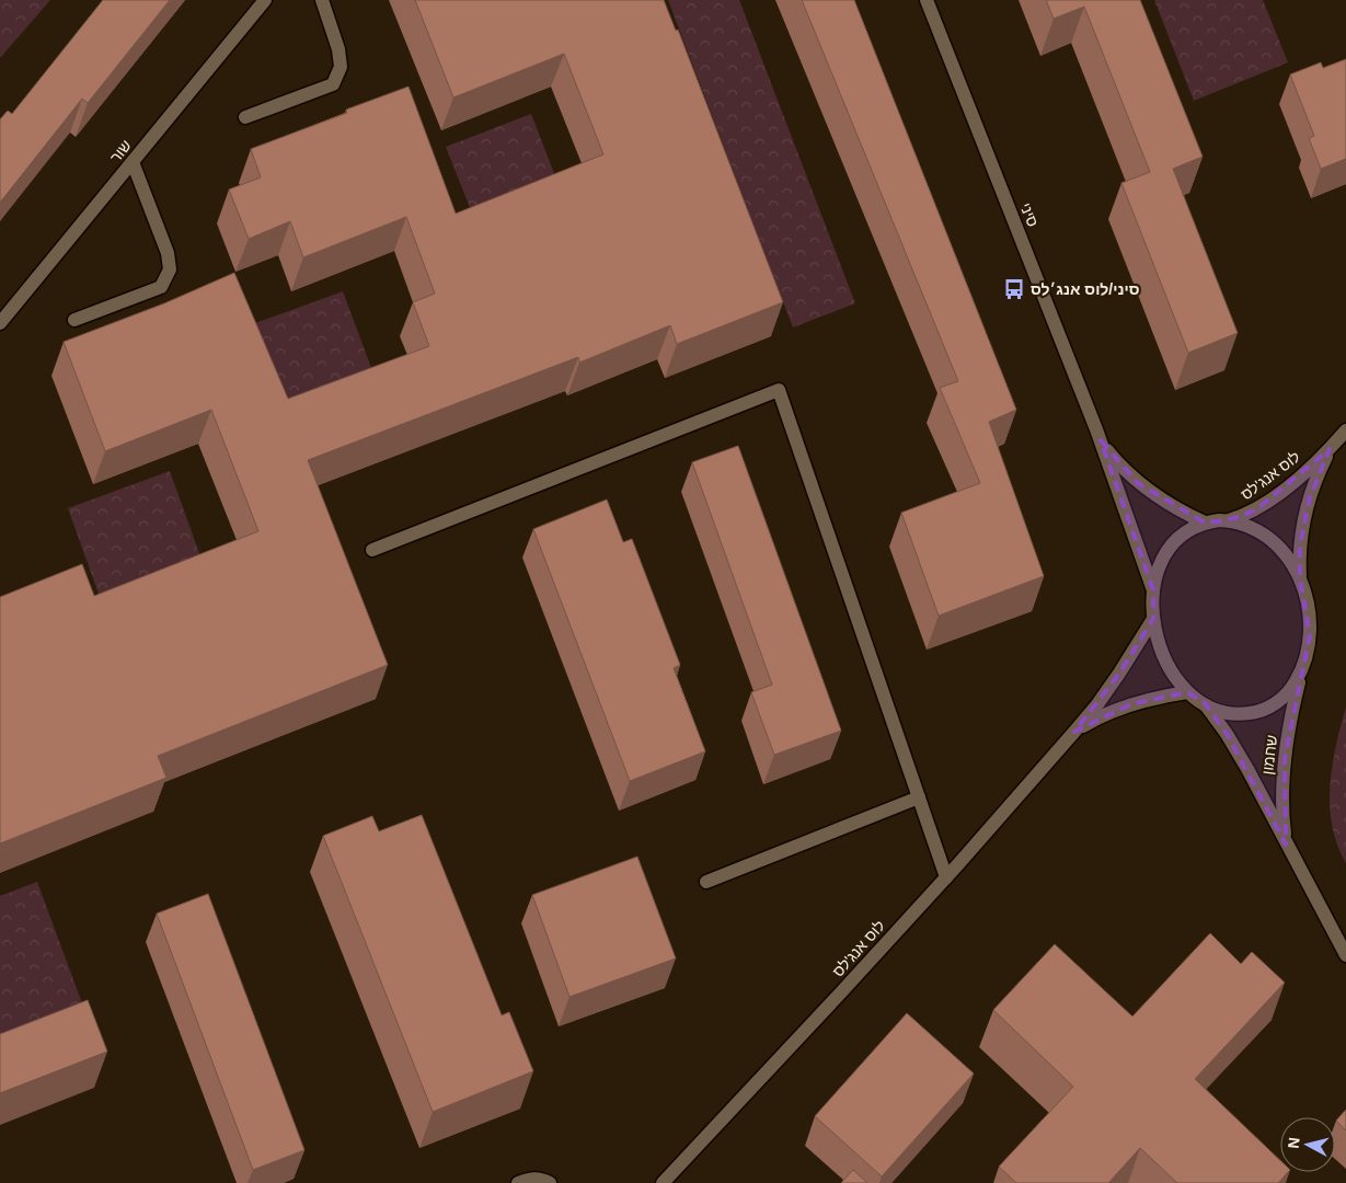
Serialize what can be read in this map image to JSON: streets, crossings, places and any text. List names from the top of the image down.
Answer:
{
  "streets": {
    "street": [
      "שור",
      "סיני",
      "לוס אנג'לס",
      "שחמון"
    ]
  },
  "crossings": [
    ["סיני", "לוס אנג'לס"],
    ["סיני", "שחמון"],
    ["לוס אנג'לס", "שחמון"]
  ],
  "places": {
    "bus stop": ["סיני/לוס אנג׳לס"]
  },
  "north": "left"
}
